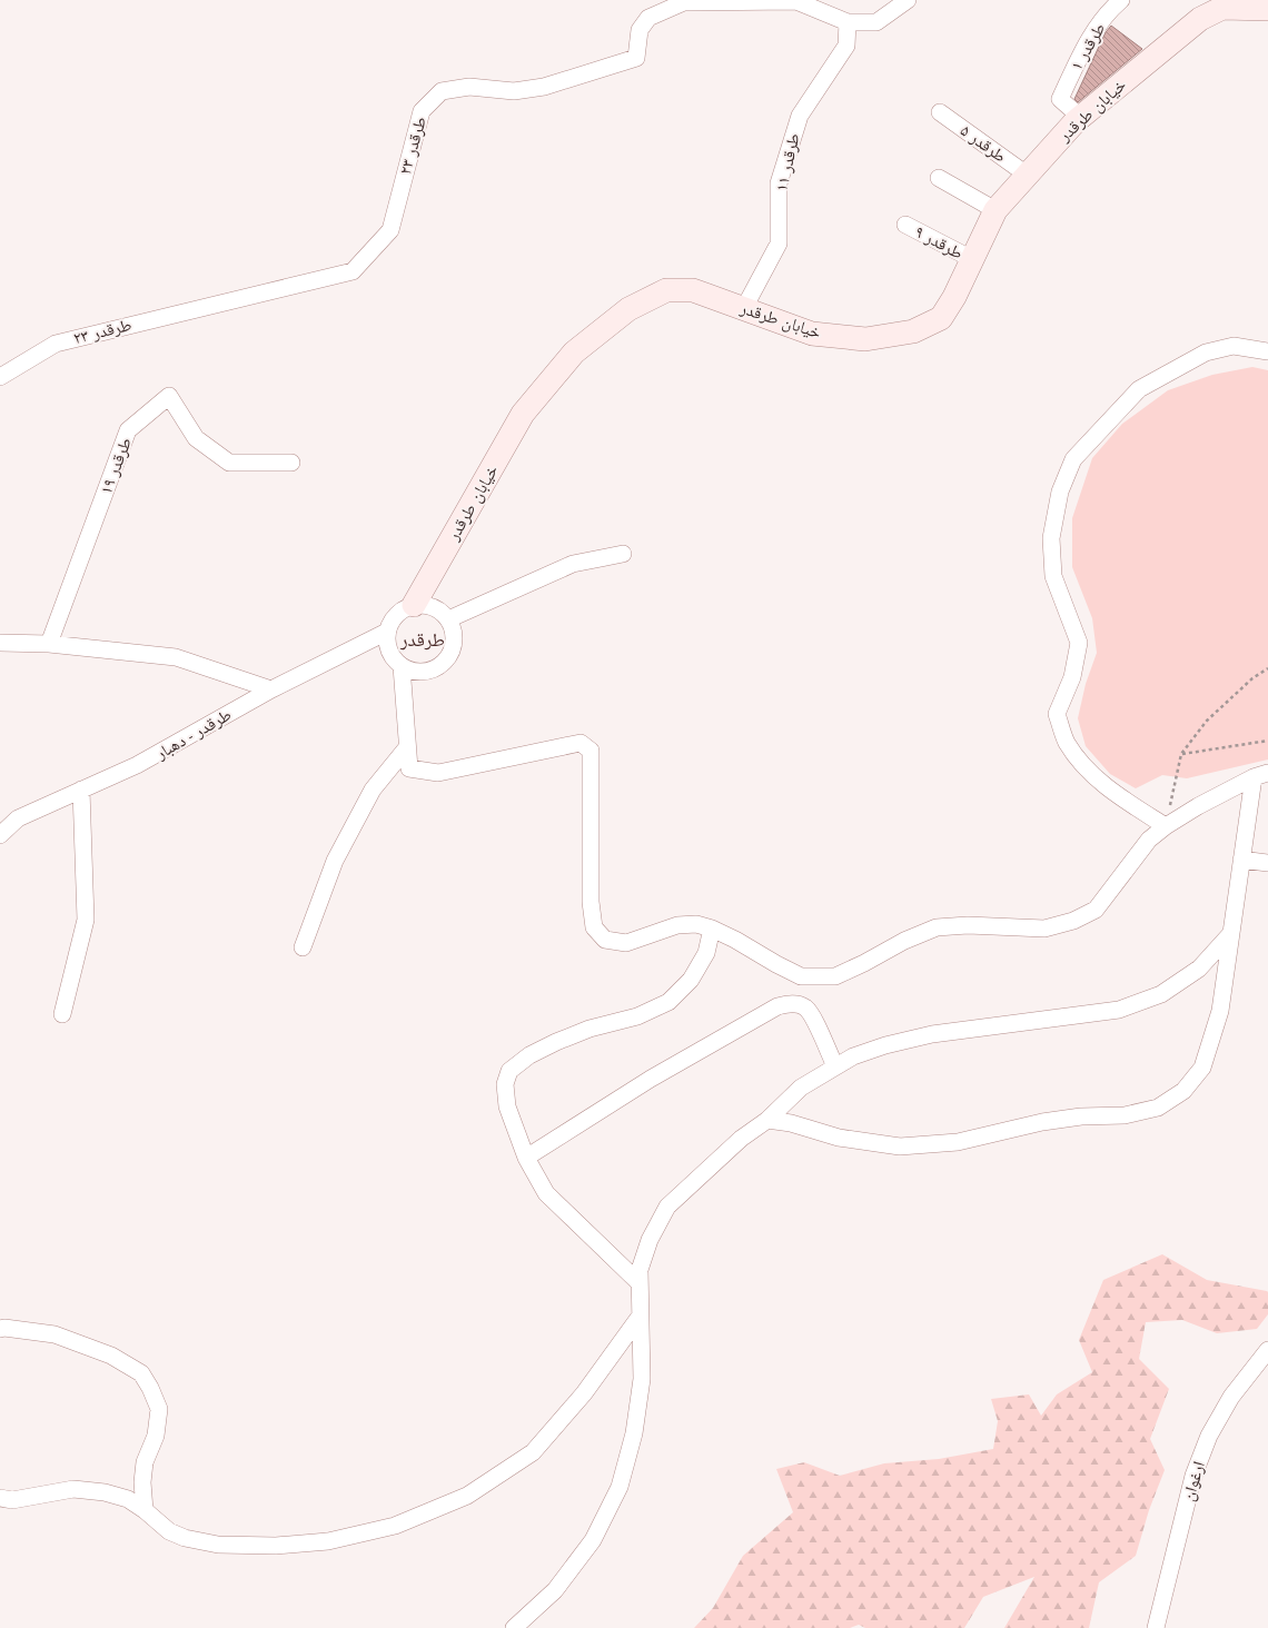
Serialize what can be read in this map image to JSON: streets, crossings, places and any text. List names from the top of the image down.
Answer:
{
  "streets": {
    "street": [
      "طرقدر ۱",
      "خیابان طرقدر",
      "طرقدر ۵",
      "طرقدر ۲۳",
      "طرقدر ۱۱",
      "طرقدر ۹",
      "طرقدر ۱۹",
      "طرقدر - دهبار",
      "ارغوان"
    ]
  },
  "crossings": [
    ["طرقدر ۱", "خیابان طرقدر"],
    ["خیابان طرقدر", "طرقدر ۵"],
    ["خیابان طرقدر", "طرقدر ۱۱"],
    ["خیابان طرقدر", "طرقدر ۹"],
    ["خیابان طرقدر", "طرقدر - دهبار"],
    ["طرقدر ۲۳", "طرقدر ۱۱"]
  ],
  "districts": ["طرقدر"]
}
